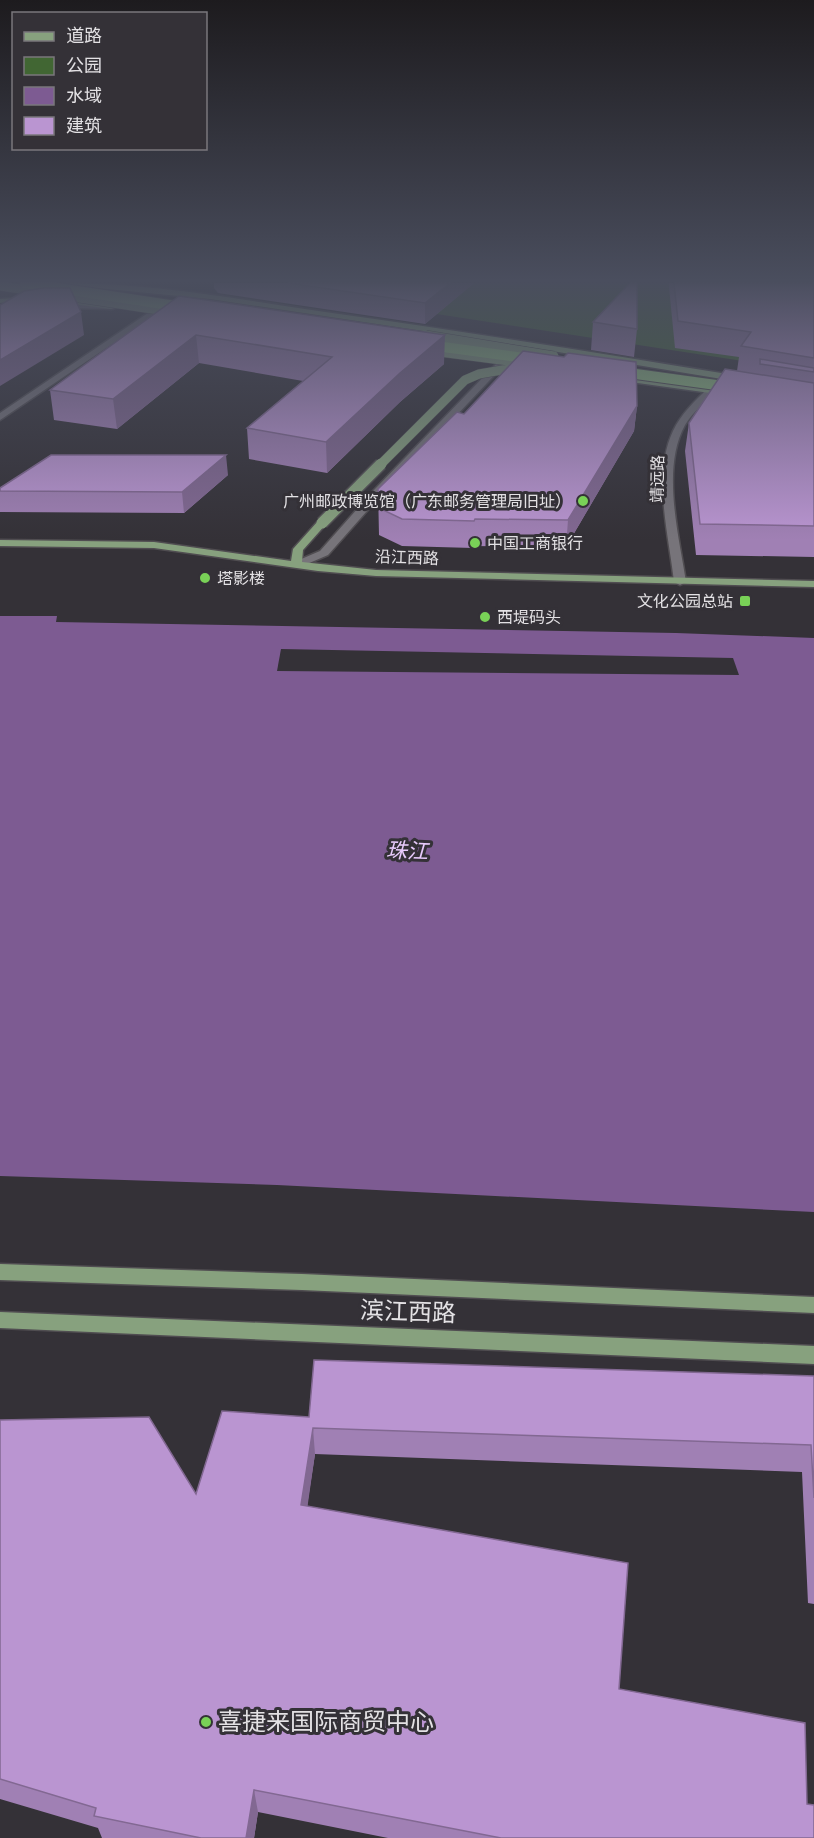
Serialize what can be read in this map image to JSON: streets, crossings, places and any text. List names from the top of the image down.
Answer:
{
  "streets": {
    "main road": ["沿江西路", "滨江西路"],
    "street": ["靖远路"]
  },
  "crossings": [
    ["靖远路", "沿江西路"]
  ],
  "water": ["珠江"],
  "places": {
    "other": [
      "广州邮政博览馆（广东邮务管理局旧址）",
      "中国工商银行",
      "塔影楼",
      "西堤码头",
      "喜捷来国际商贸中心"
    ],
    "transit": ["文化公园总站"]
  },
  "legend": [
    "道路",
    "公园",
    "水域",
    "建筑"
  ]
}
